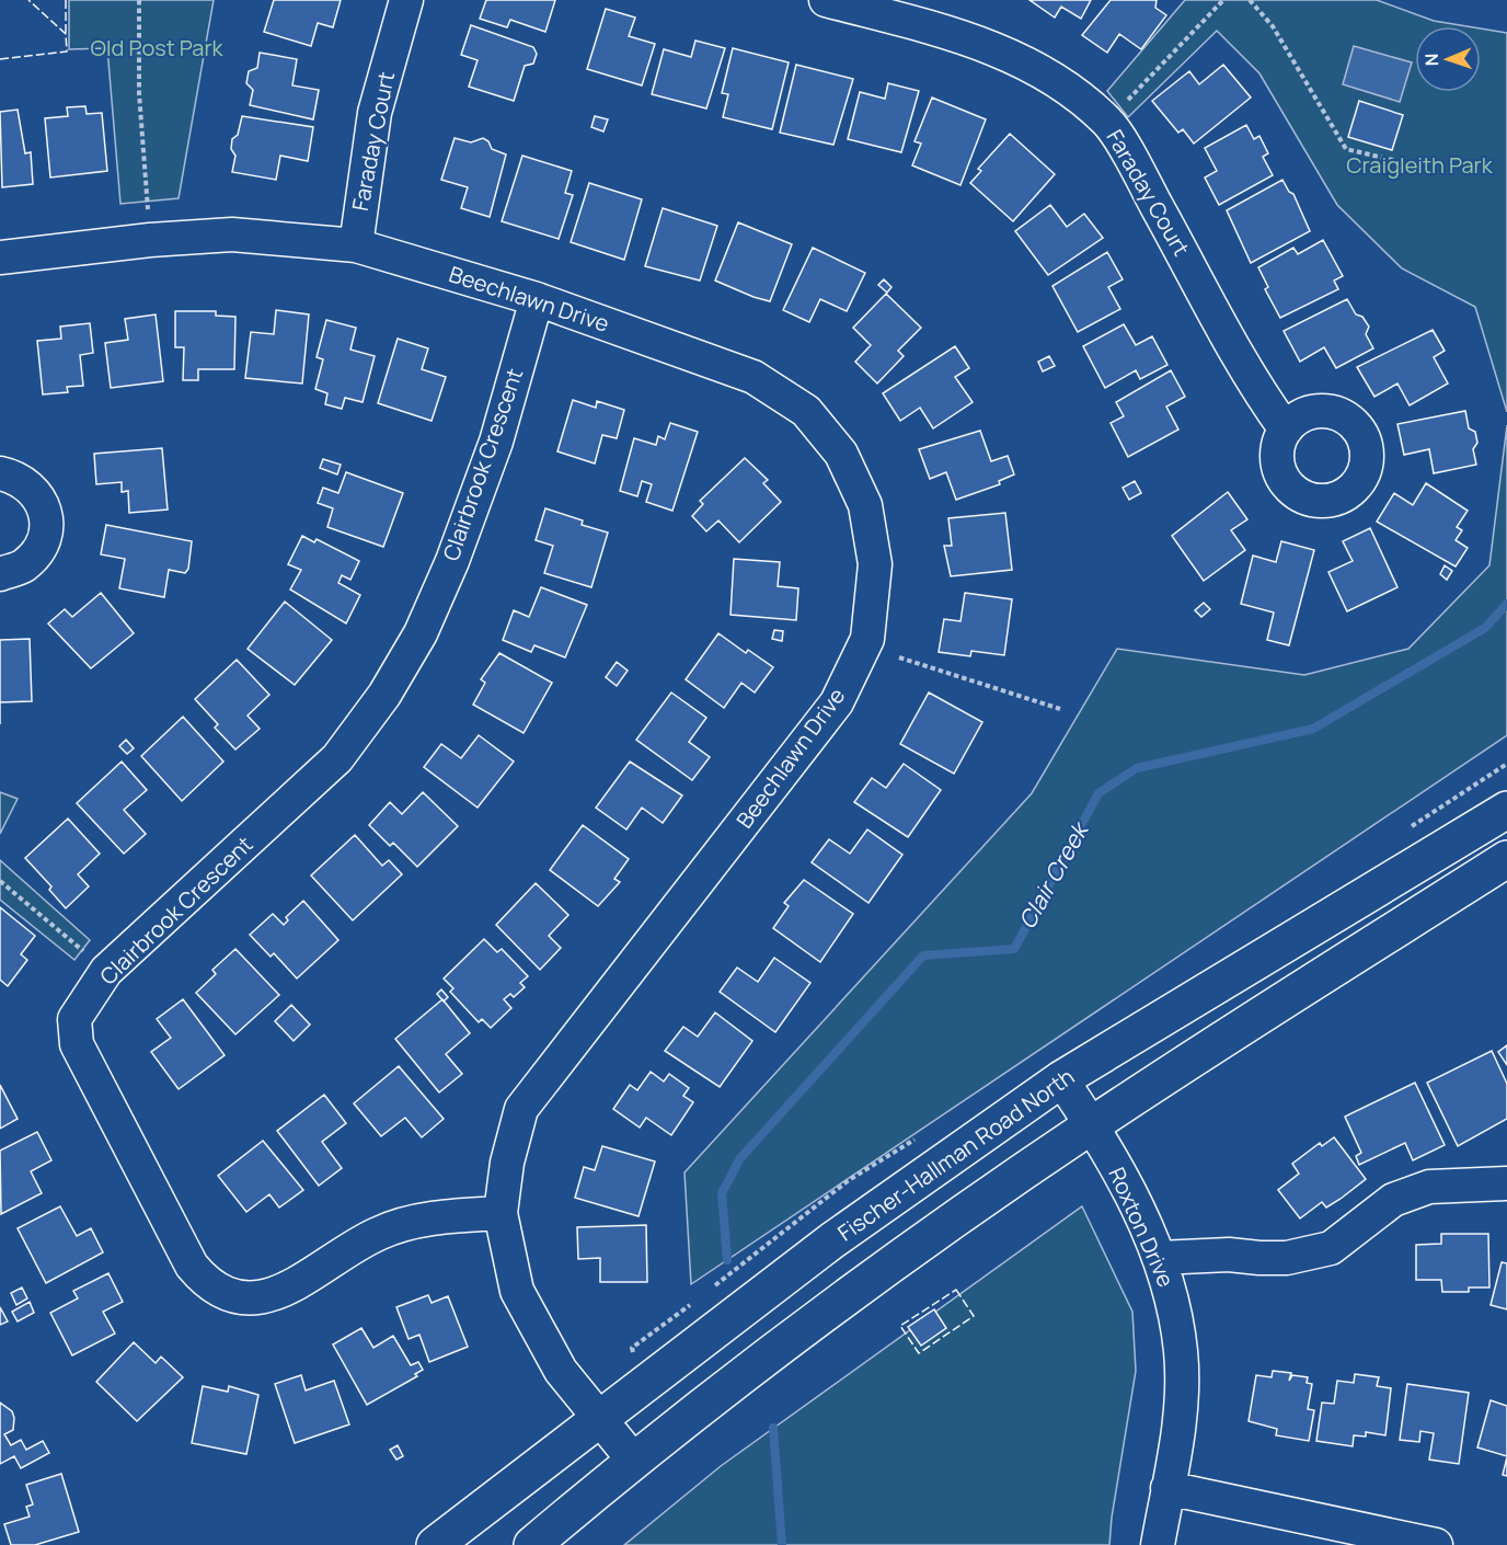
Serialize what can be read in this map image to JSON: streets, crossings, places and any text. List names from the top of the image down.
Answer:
{
  "streets": {
    "main road": ["Fischer-Hallman Road North"],
    "street": [
      "Faraday Court",
      "Beechlawn Drive",
      "Clairbrook Crescent",
      "Roxton Drive"
    ]
  },
  "crossings": [
    ["Faraday Court", "Beechlawn Drive"],
    ["Beechlawn Drive", "Clairbrook Crescent"],
    ["Beechlawn Drive", "Fischer-Hallman Road North"],
    ["Fischer-Hallman Road North", "Roxton Drive"]
  ],
  "water": ["Clair Creek"],
  "parks": ["Old Post Park", "Craigleith Park"],
  "north": "left"
}
